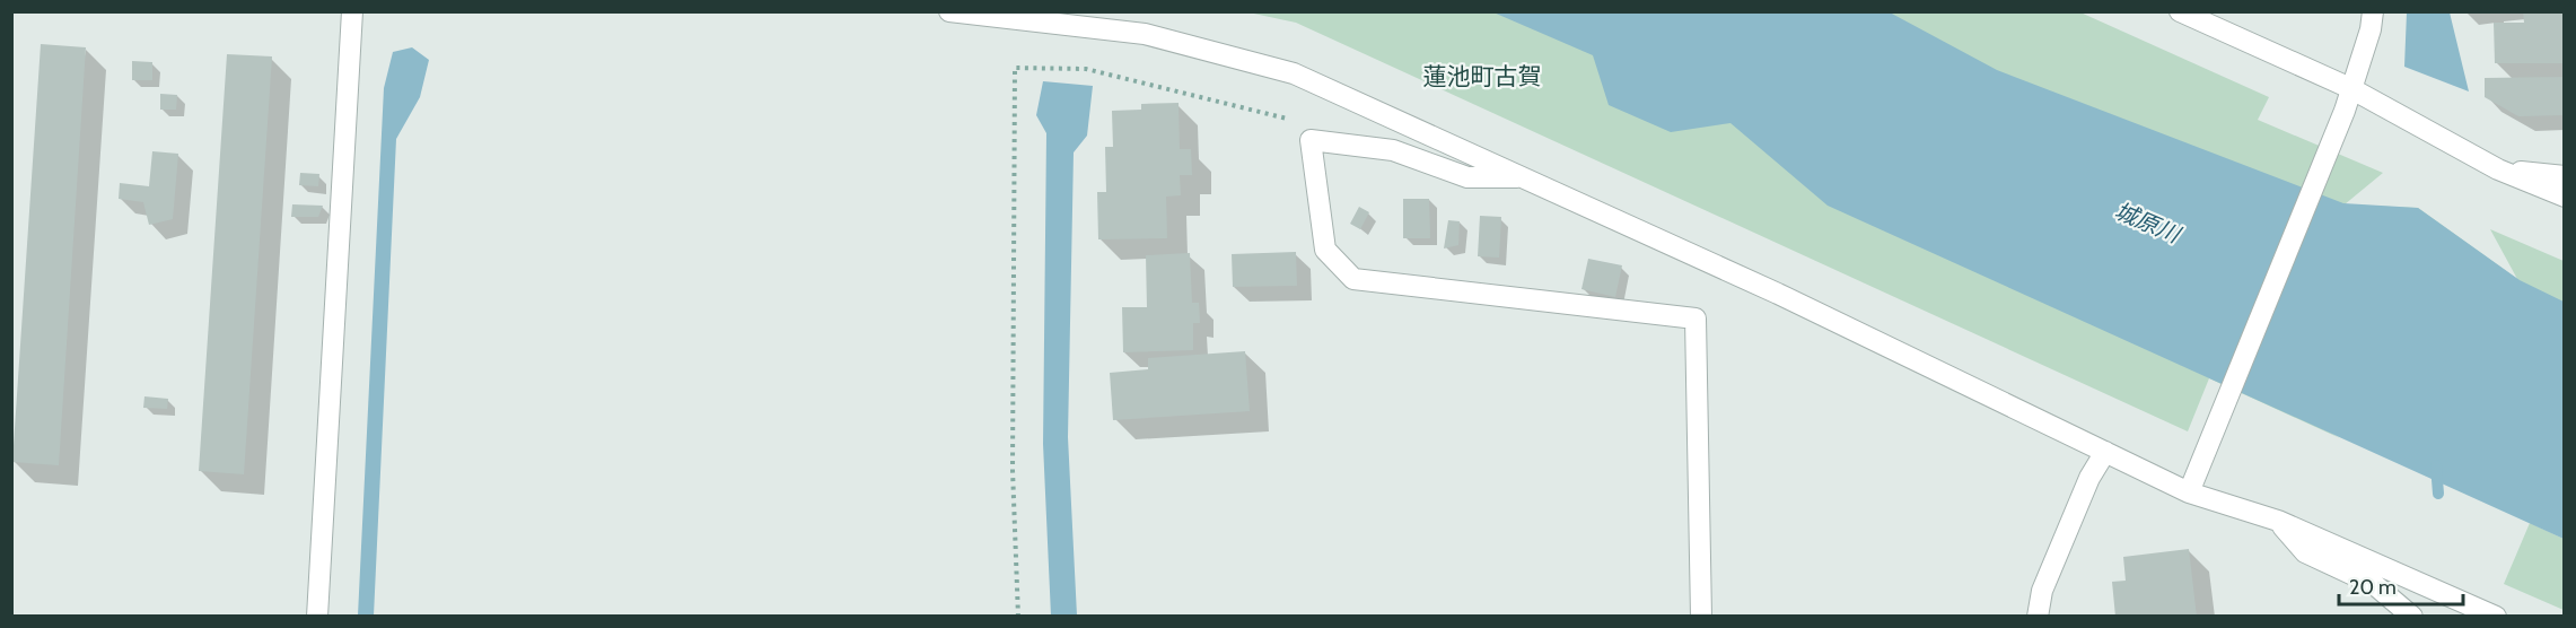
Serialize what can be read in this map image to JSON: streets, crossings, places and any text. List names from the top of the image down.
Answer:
{
  "districts": ["蓮池町古賀"],
  "water": ["城原川"],
  "scale_bar": "20 m"
}
